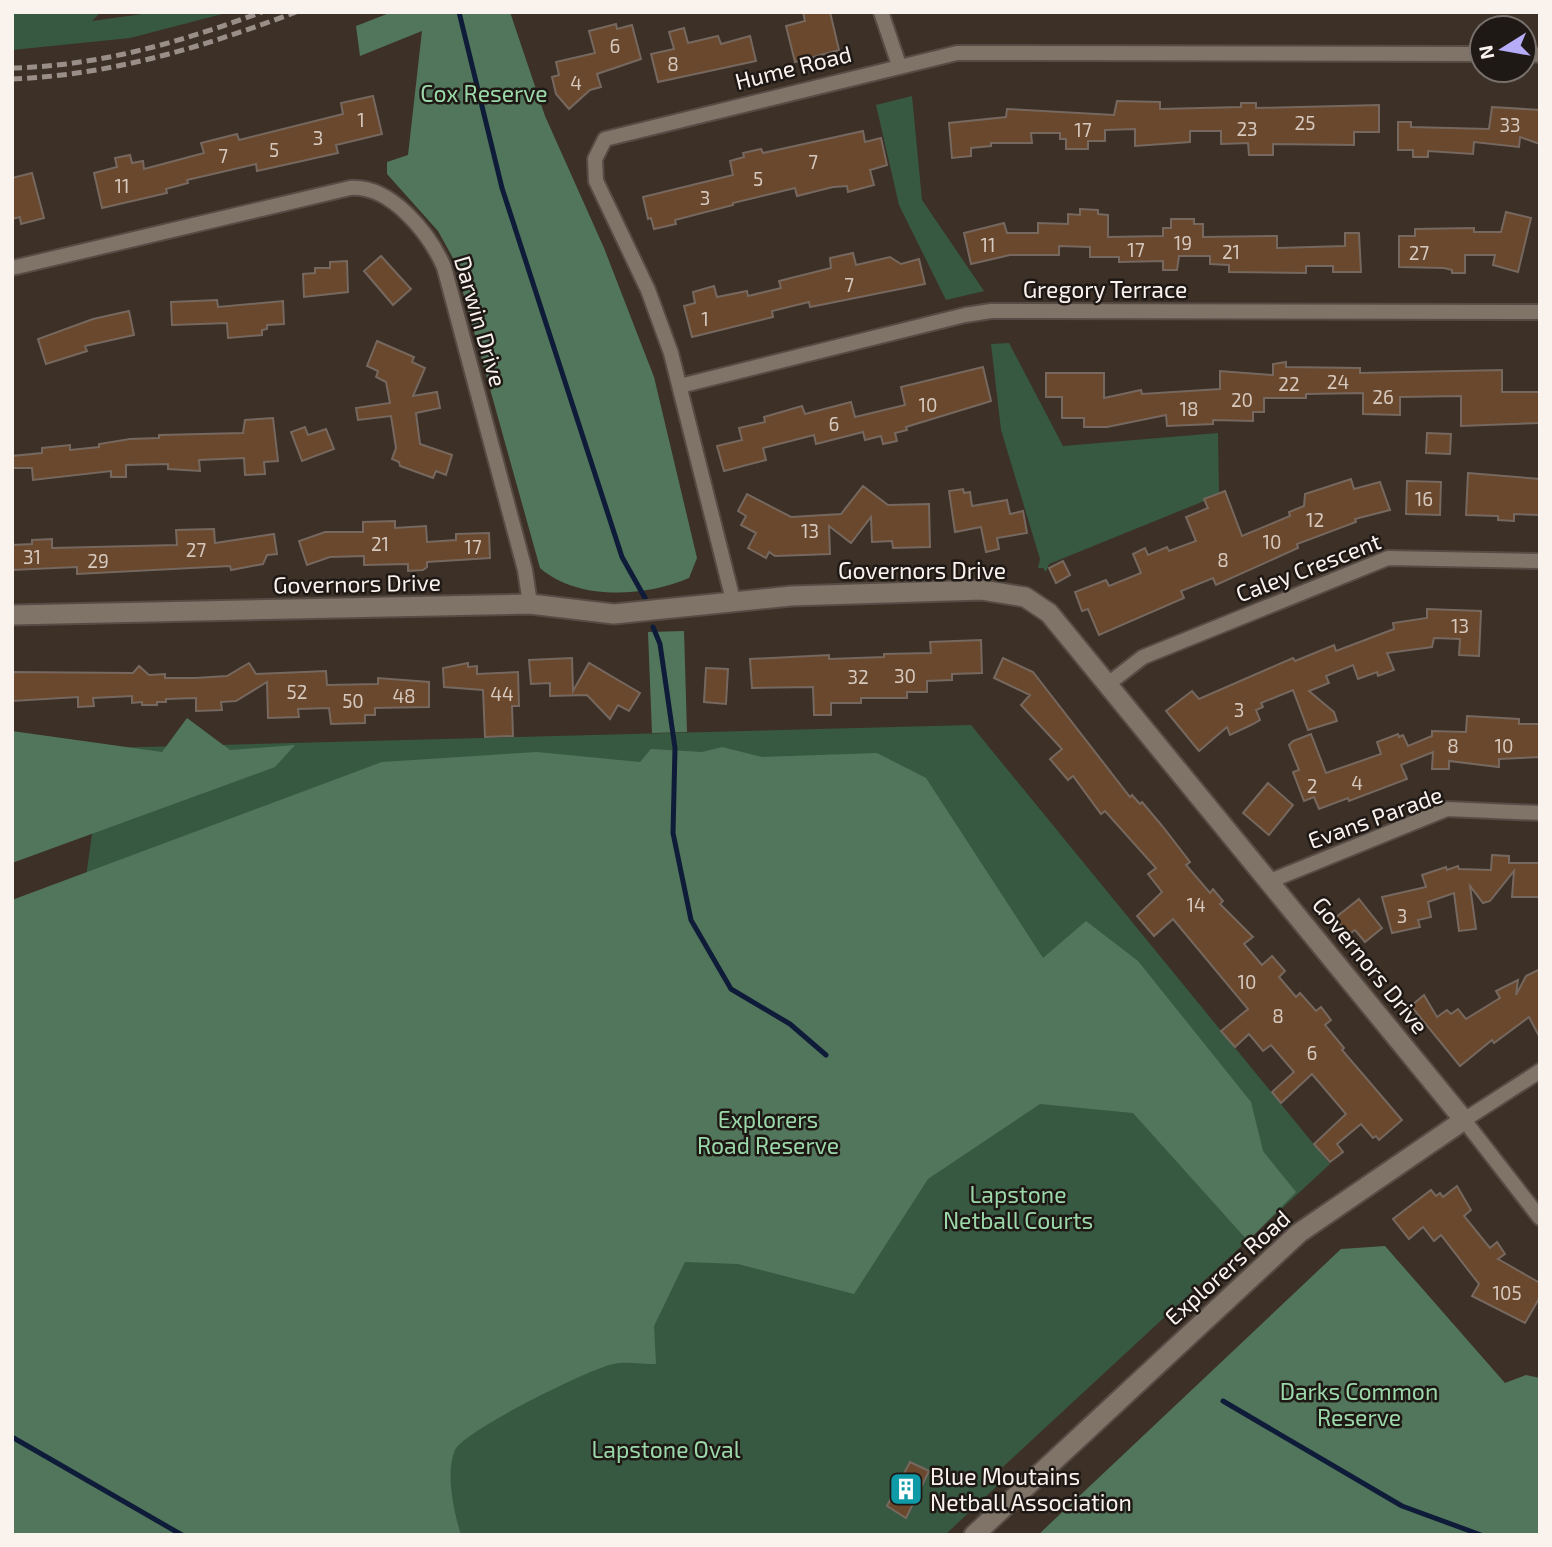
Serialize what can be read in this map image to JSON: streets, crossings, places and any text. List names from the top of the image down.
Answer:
{
  "streets": {
    "main road": ["Governors Drive", "Explorers Road"],
    "street": [
      "Hume Road",
      "Gregory Terrace",
      "Darwin Drive",
      "Caley Crescent",
      "Evans Parade"
    ]
  },
  "crossings": [
    ["Hume Road", "Gregory Terrace"],
    ["Hume Road", "Governors Drive"],
    ["Darwin Drive", "Governors Drive"],
    ["Caley Crescent", "Governors Drive"],
    ["Governors Drive", "Evans Parade"],
    ["Governors Drive", "Explorers Road"]
  ],
  "parks": [
    "Cox Reserve",
    "Explorers Road Reserve",
    "Lapstone Netball Courts",
    "Darks Common Reserve",
    "Lapstone Oval"
  ],
  "places": {
    "building": ["Blue Moutains Netball Association"]
  },
  "house_numbers": [
    "6",
    "8",
    "4",
    "1",
    "25",
    "33",
    "23",
    "17",
    "3",
    "5",
    "7",
    "7",
    "5",
    "11",
    "3",
    "19",
    "11",
    "17",
    "21",
    "27",
    "7",
    "1",
    "24",
    "22",
    "26",
    "20",
    "10",
    "18",
    "6",
    "16",
    "12",
    "13",
    "10",
    "21",
    "17",
    "27",
    "31",
    "8",
    "29",
    "13",
    "30",
    "32",
    "52",
    "44",
    "48",
    "50",
    "3",
    "8",
    "10",
    "4",
    "2",
    "14",
    "3",
    "10",
    "8",
    "6",
    "105"
  ],
  "north": "left"
}
